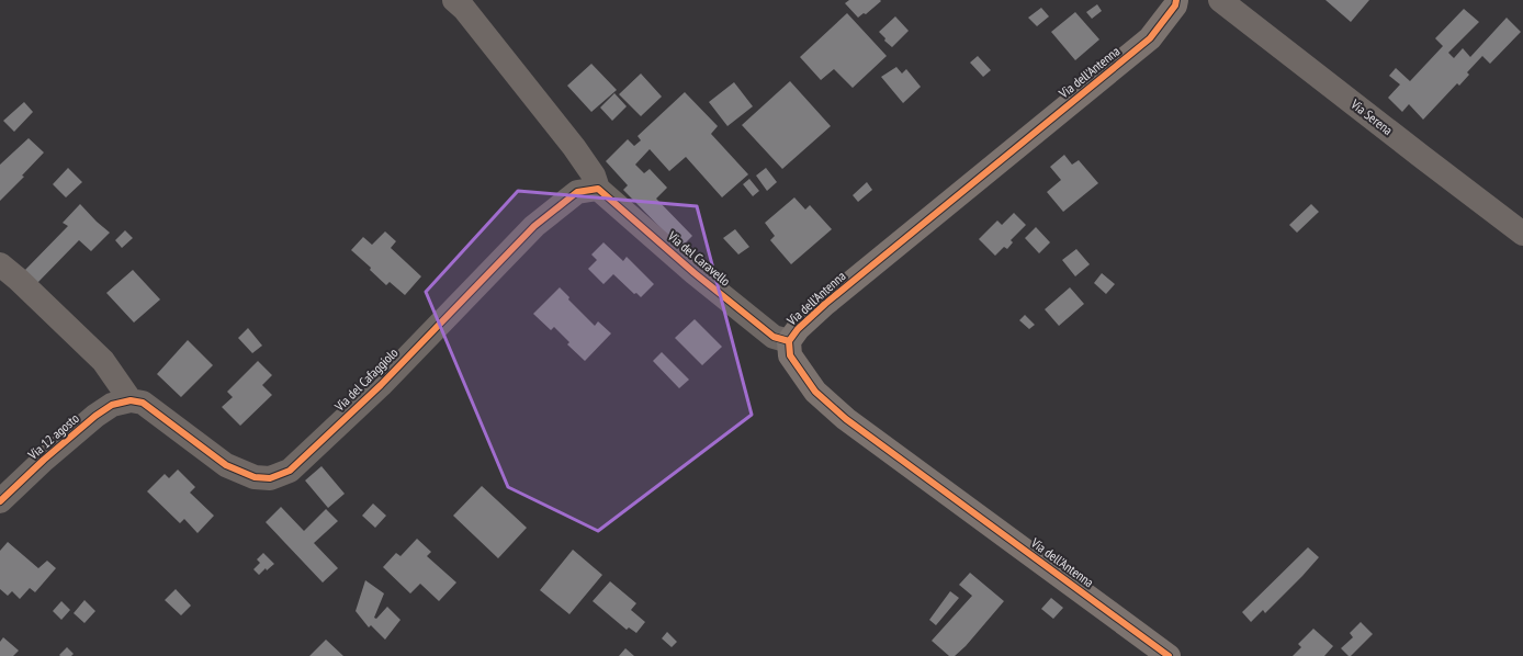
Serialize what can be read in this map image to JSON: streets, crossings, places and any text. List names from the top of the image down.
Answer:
{
  "streets": {
    "street": [
      "Via dell'Antenna",
      "Via Serena",
      "Via del Caravello",
      "Via del Cafaggiolo",
      "Via 12 agosto"
    ]
  },
  "crossings": [
    ["Via dell'Antenna", "Via del Caravello"],
    ["Via del Caravello", "Via del Cafaggiolo"],
    ["Via del Cafaggiolo", "Via 12 agosto"]
  ]
}
